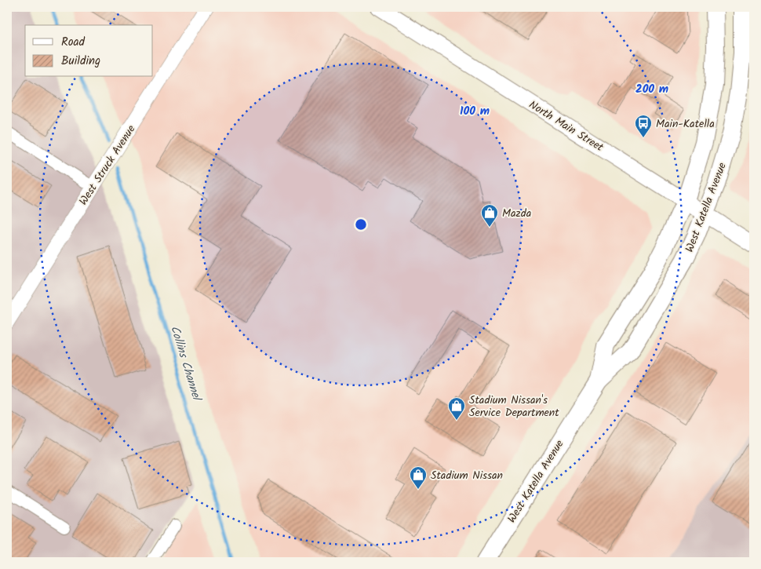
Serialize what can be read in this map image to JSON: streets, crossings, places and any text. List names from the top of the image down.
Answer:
{
  "streets": {
    "main road": ["North Main Street", "West Katella Avenue"],
    "street": ["West Struck Avenue"]
  },
  "crossings": [
    ["North Main Street", "West Katella Avenue"]
  ],
  "water": ["Collins Channel"],
  "places": {
    "bus stop": ["Main-Katella"],
    "shop": ["Mazda", "Stadium Nissan's Service Department", "Stadium Nissan"]
  },
  "legend": ["Road", "Building"],
  "rings": ["200 m", "100 m"]
}
